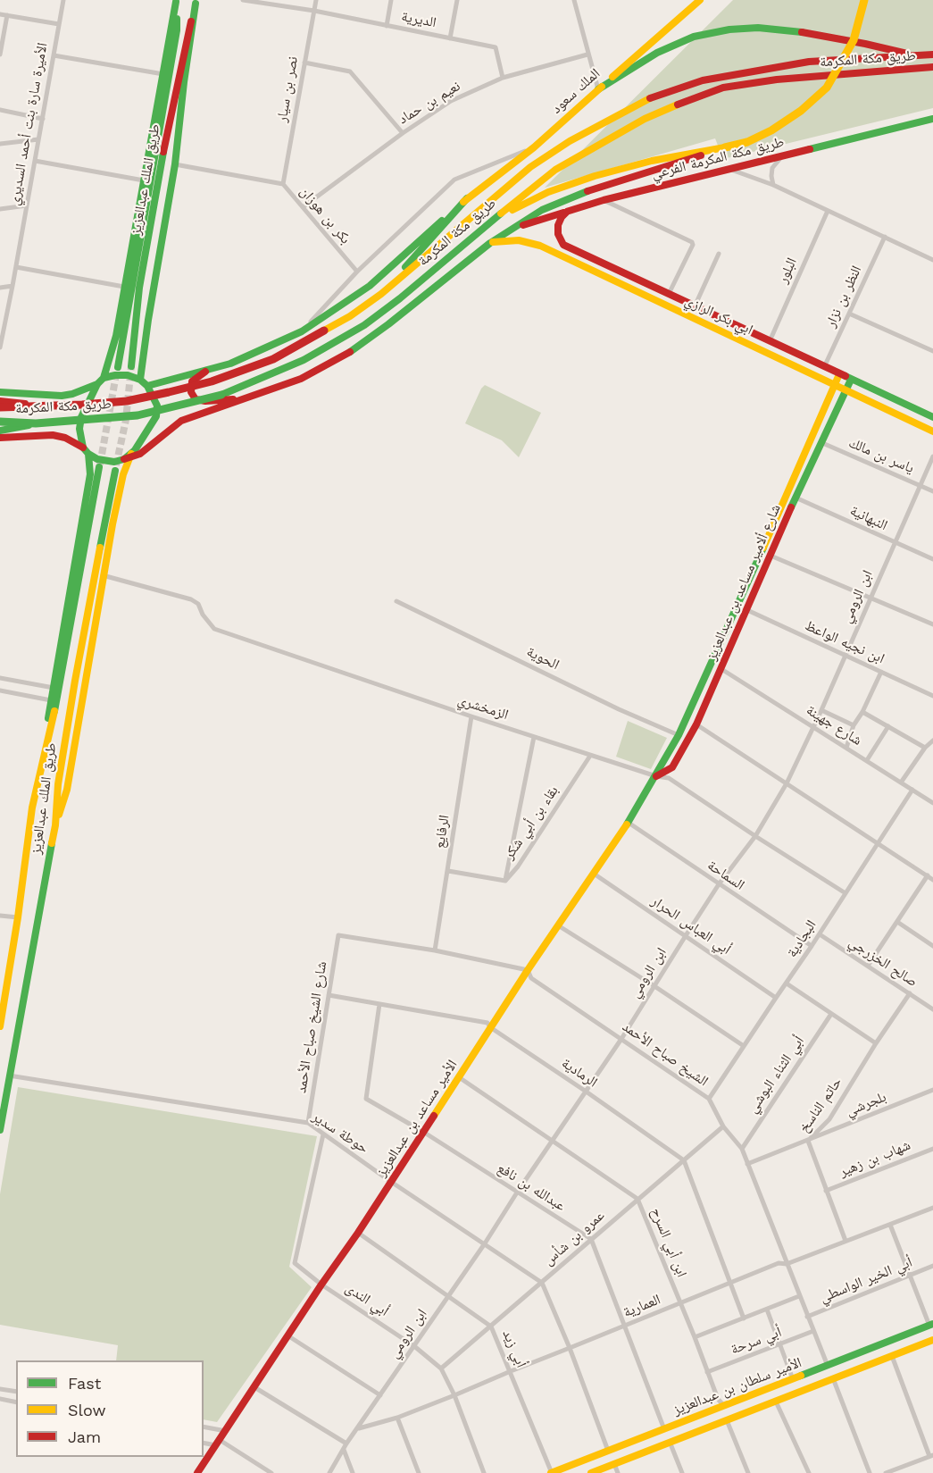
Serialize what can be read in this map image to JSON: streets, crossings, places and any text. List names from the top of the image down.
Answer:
{
  "streets": {
    "main road": [
      "طريق مكة المكرمة",
      "الملك سعود",
      "طريق مكة المكرمة الفرعي",
      "طريق الملك عبدالعزيز",
      "ابي بكر الرازي",
      "شارع ألامير مساعد بن عبدالعزيز",
      "الأمير مساعد بن عبدالعزيز",
      "الأمير سلطان بن عبدالعزيز"
    ],
    "street": [
      "الديرية",
      "نصر بن سيار",
      "نعيم بن حماد",
      "الأميرة سارة بنت أحمد السديري",
      "بكر بن هوزان",
      "البلور",
      "النظر بن نزار",
      "ياسر بن مالك",
      "النبهانية",
      "ابن الرومي",
      "ابن نجيه الواعظ",
      "الحوية",
      "الزمخشري",
      "شارع جهينة",
      "بقاء بن أبي شكر",
      "الرفايع",
      "السماحة",
      "أبي العباس الحرار",
      "البجادية",
      "صالح الخزرجي",
      "شارع الشيخ صباح الأحمد",
      "الشيخ صباح الأحمد",
      "الرمادية",
      "أبي الثناء البوشي",
      "بلجرشي",
      "حاتم الناسخ",
      "حوطة سدير",
      "شهاب بن زهير",
      "عبدالله بن نافع",
      "عمرو بن شأس",
      "ابن أبي السرح",
      "أبي الخير الواسطي",
      "أبي الندى",
      "العمارية",
      "أبي سرحة",
      "أبي زيد"
    ]
  },
  "crossings": [
    ["الديرية", "نصر بن سيار"],
    ["الديرية", "نعيم بن حماد"],
    ["نصر بن سيار", "بكر بن هوزان"],
    ["نعيم بن حماد", "بكر بن هوزان"],
    ["طريق مكة المكرمة الفرعي", "ابي بكر الرازي"],
    ["طريق الملك عبدالعزيز", "حوطة سدير"],
    ["البلور", "ابي بكر الرازي"],
    ["النظر بن نزار", "ابي بكر الرازي"],
    ["ابي بكر الرازي", "شارع ألامير مساعد بن عبدالعزيز"],
    ["ابي بكر الرازي", "الأمير مساعد بن عبدالعزيز"],
    ["ياسر بن مالك", "شارع ألامير مساعد بن عبدالعزيز"],
    ["ياسر بن مالك", "ابن الرومي"],
    ["النبهانية", "شارع ألامير مساعد بن عبدالعزيز"],
    ["النبهانية", "ابن الرومي"],
    ["شارع ألامير مساعد بن عبدالعزيز", "ابن نجيه الواعظ"],
    ["شارع ألامير مساعد بن عبدالعزيز", "الزمخشري"],
    ["شارع ألامير مساعد بن عبدالعزيز", "شارع جهينة"],
    ["شارع ألامير مساعد بن عبدالعزيز", "الأمير مساعد بن عبدالعزيز"],
    ["ابن الرومي", "ابن نجيه الواعظ"],
    ["ابن الرومي", "الزمخشري"],
    ["ابن الرومي", "شارع جهينة"],
    ["ابن الرومي", "السماحة"],
    ["ابن الرومي", "أبي العباس الحرار"],
    ["ابن الرومي", "الشيخ صباح الأحمد"],
    ["ابن الرومي", "الرمادية"],
    ["ابن الرومي", "حوطة سدير"],
    ["ابن الرومي", "عبدالله بن نافع"],
    ["ابن الرومي", "ابن أبي السرح"],
    ["ابن الرومي", "أبي الندى"],
    ["ابن الرومي", "العمارية"],
    ["ابن الرومي", "أبي زيد"],
    ["الحوية", "الأمير مساعد بن عبدالعزيز"],
    ["الزمخشري", "بقاء بن أبي شكر"],
    ["الزمخشري", "الرفايع"],
    ["الزمخشري", "البجادية"],
    ["الزمخشري", "الأمير مساعد بن عبدالعزيز"],
    ["شارع جهينة", "البجادية"],
    ["بقاء بن أبي شكر", "الرفايع"],
    ["الرفايع", "شارع الشيخ صباح الأحمد"],
    ["السماحة", "البجادية"],
    ["السماحة", "الأمير مساعد بن عبدالعزيز"],
    ["أبي العباس الحرار", "البجادية"],
    ["أبي العباس الحرار", "الأمير مساعد بن عبدالعزيز"],
    ["البجادية", "صالح الخزرجي"],
    ["البجادية", "الشيخ صباح الأحمد"],
    ["صالح الخزرجي", "حاتم الناسخ"],
    ["شارع الشيخ صباح الأحمد", "الرمادية"],
    ["شارع الشيخ صباح الأحمد", "حوطة سدير"],
    ["الشيخ صباح الأحمد", "أبي الثناء البوشي"],
    ["الشيخ صباح الأحمد", "بلجرشي"],
    ["الشيخ صباح الأحمد", "الأمير مساعد بن عبدالعزيز"],
    ["الشيخ صباح الأحمد", "عمرو بن شأس"],
    ["الشيخ صباح الأحمد", "أبي الخير الواسطي"],
    ["الشيخ صباح الأحمد", "العمارية"],
    ["الشيخ صباح الأحمد", "أبي سرحة"],
    ["الشيخ صباح الأحمد", "الأمير سلطان بن عبدالعزيز"],
    ["الرمادية", "الأمير مساعد بن عبدالعزيز"],
    ["الرمادية", "عبدالله بن نافع"],
    ["الرمادية", "عمرو بن شأس"],
    ["بلجرشي", "حاتم الناسخ"],
    ["حاتم الناسخ", "شهاب بن زهير"],
    ["حاتم الناسخ", "العمارية"],
    ["الأمير مساعد بن عبدالعزيز", "حوطة سدير"],
    ["الأمير مساعد بن عبدالعزيز", "عبدالله بن نافع"],
    ["الأمير مساعد بن عبدالعزيز", "ابن أبي السرح"],
    ["الأمير مساعد بن عبدالعزيز", "أبي الندى"],
    ["الأمير مساعد بن عبدالعزيز", "أبي زيد"],
    ["حوطة سدير", "عمرو بن شأس"],
    ["حوطة سدير", "أبي الندى"],
    ["عبدالله بن نافع", "عمرو بن شأس"],
    ["عمرو بن شأس", "ابن أبي السرح"],
    ["عمرو بن شأس", "أبي الندى"],
    ["عمرو بن شأس", "أبي زيد"],
    ["ابن أبي السرح", "العمارية"],
    ["ابن أبي السرح", "أبي سرحة"],
    ["ابن أبي السرح", "الأمير سلطان بن عبدالعزيز"],
    ["أبي الندى", "العمارية"],
    ["العمارية", "أبي زيد"],
    ["أبي زيد", "الأمير سلطان بن عبدالعزيز"]
  ],
  "legend": ["Fast", "Slow", "Jam"]
}
